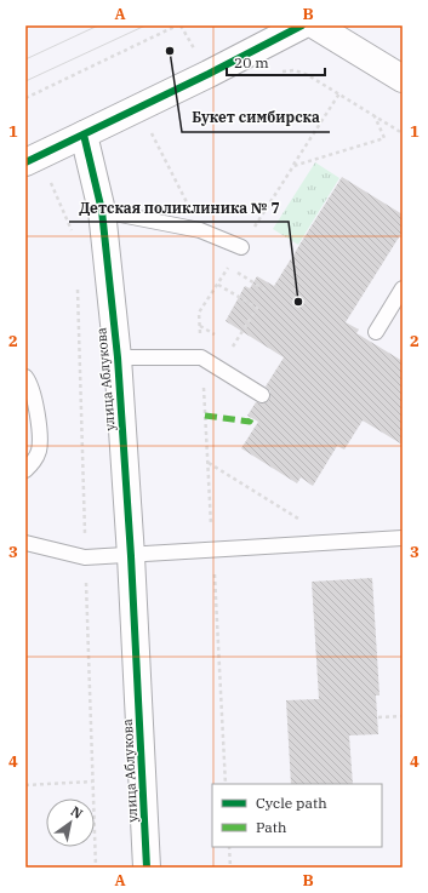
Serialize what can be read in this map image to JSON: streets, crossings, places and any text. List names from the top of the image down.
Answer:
{
  "streets": {
    "street": ["улица Аблукова"]
  },
  "places": ["Букет симбирска", "Детская поликлиника № 7"],
  "legend": ["Cycle path", "Path"],
  "scale_bar": "20 m",
  "north": "top right",
  "grid": {
    "columns": ["A", "B"],
    "rows": [
      "1",
      "2",
      "3",
      "4"
    ]
  }
}
